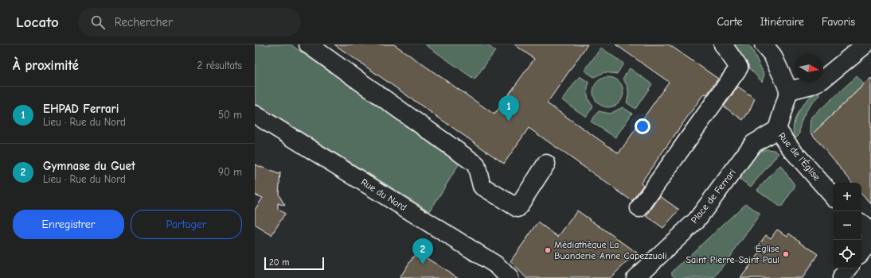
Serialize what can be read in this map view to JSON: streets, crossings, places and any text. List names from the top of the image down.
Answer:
{
  "streets": {
    "street": ["Rue de l'Église", "Rue du Nord", "Place de Ferrari"]
  },
  "crossings": [
    ["Rue de l'Église", "Place de Ferrari"]
  ],
  "places": ["Médiathèque La Buanderie-Anne Capezzuoli", "Église Saint-Pierre-Saint-Paul"],
  "scale_bar": "20 m",
  "north": "right",
  "page": {
    "header": "Locato",
    "search": "Rechercher",
    "nav": ["Carte", "Itinéraire", "Favoris"],
    "heading": ["À proximité", "2 résultats"],
    "list": [
      {
        "mark": "1",
        "name": "EHPAD Ferrari",
        "note": "Lieu · Rue du Nord",
        "value": "50 m"
      },
      {
        "mark": "2",
        "name": "Gymnase du Guet",
        "note": "Lieu · Rue du Nord",
        "value": "90 m"
      }
    ],
    "pins": ["1", "2"],
    "map_buttons": ["+", "−"],
    "buttons": ["Enregistrer", "Partager"],
    "scale": "20 m"
  }
}
